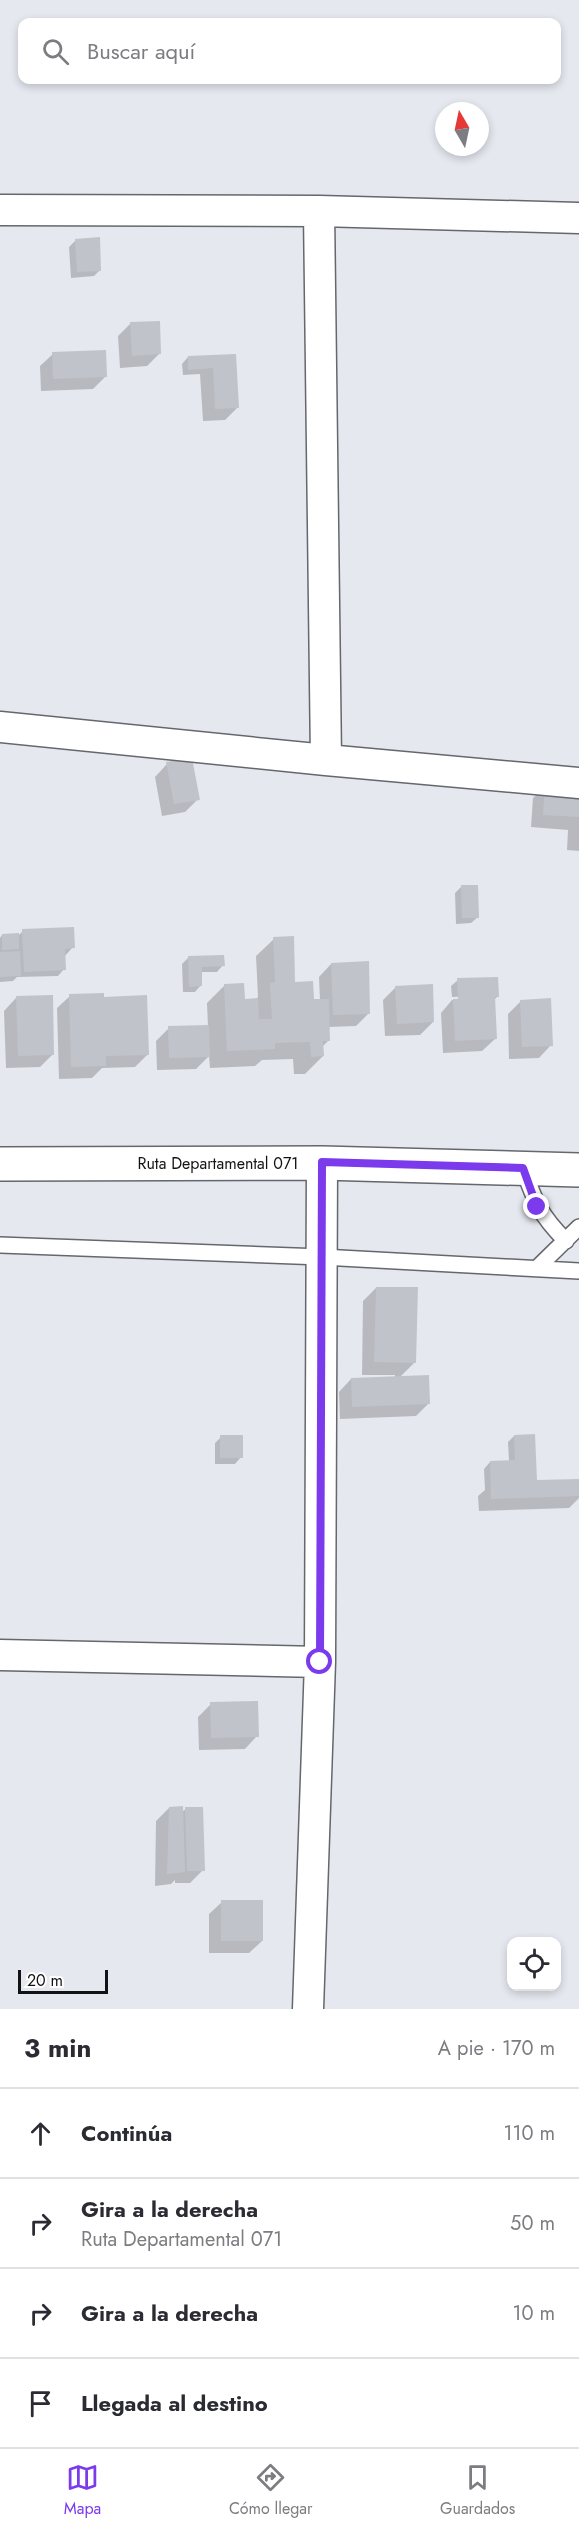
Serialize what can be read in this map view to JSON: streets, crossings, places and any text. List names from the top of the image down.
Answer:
{
  "streets": {
    "main road": ["Ruta Departamental 071"]
  },
  "scale_bar": "20 m",
  "north": "top",
  "page": {
    "search": "Buscar aquí",
    "scale": "20 m",
    "heading": ["3 min", "A pie · 170 m"],
    "list": [
      ["Continúa", "110 m"],
      ["Gira a la derecha", "Ruta Departamental 071", "50 m"],
      ["Gira a la derecha", "10 m"],
      "Llegada al destino"
    ],
    "nav": ["Mapa", "Cómo llegar", "Guardados"]
  }
}
